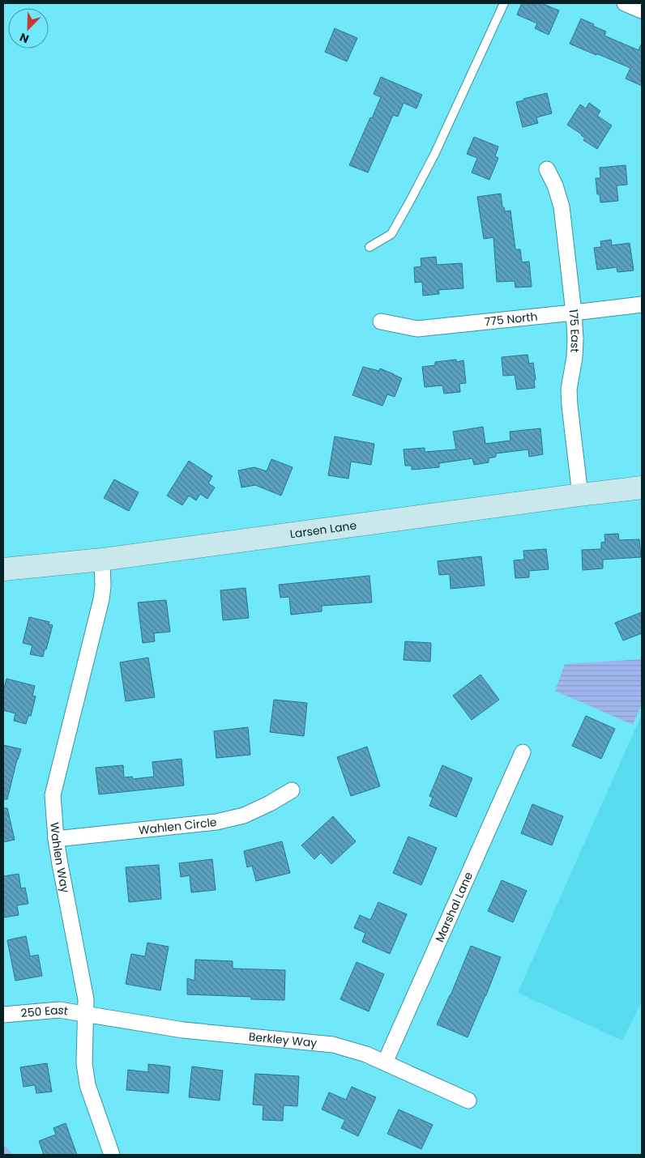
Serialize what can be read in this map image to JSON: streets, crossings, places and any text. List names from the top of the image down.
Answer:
{
  "streets": {
    "main road": ["Larsen Lane"],
    "street": [
      "775 North",
      "175 East",
      "Wahlen Circle",
      "Wahlen Way",
      "Marshal Lane",
      "250 East",
      "Berkley Way"
    ]
  },
  "crossings": [
    ["775 North", "175 East"],
    ["175 East", "Larsen Lane"],
    ["Larsen Lane", "Wahlen Way"],
    ["Wahlen Circle", "Wahlen Way"],
    ["Wahlen Way", "250 East"],
    ["Wahlen Way", "Berkley Way"],
    ["Marshal Lane", "Berkley Way"],
    ["250 East", "Berkley Way"]
  ],
  "north": "bottom left"
}
